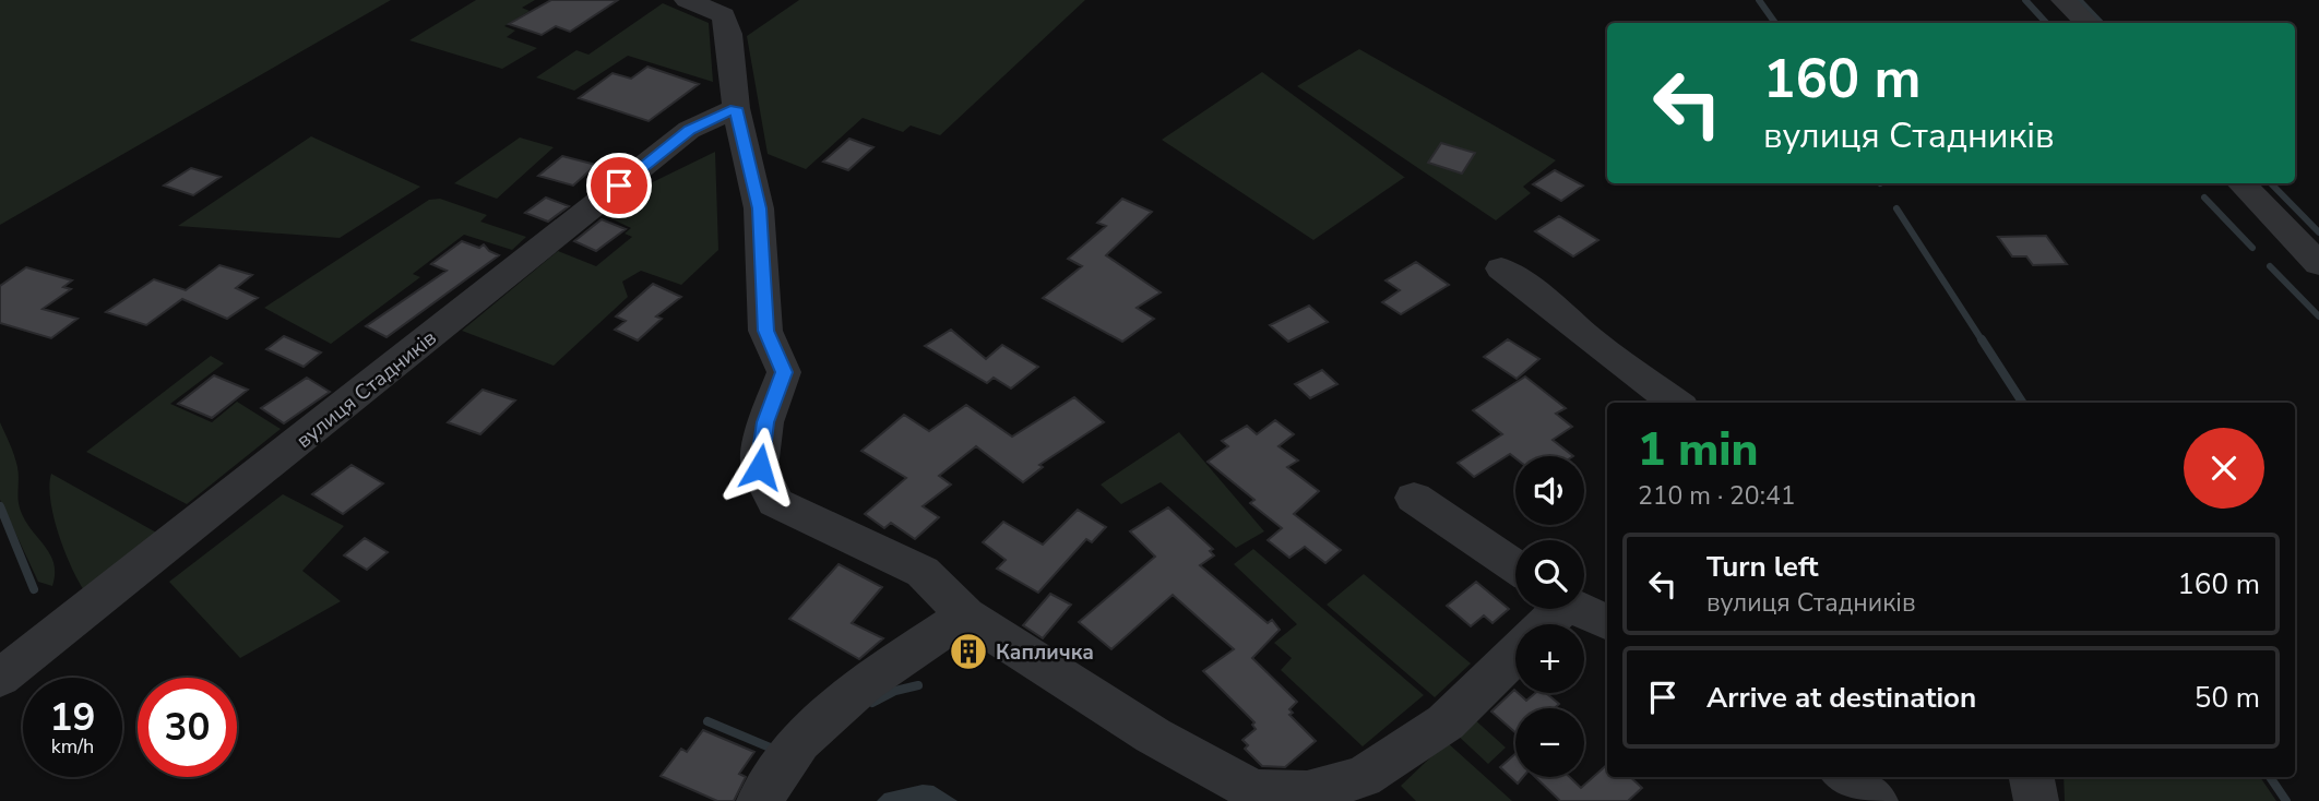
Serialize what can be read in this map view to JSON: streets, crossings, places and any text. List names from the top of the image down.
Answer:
{
  "streets": {
    "street": ["вулиця Стадників"]
  },
  "places": {
    "building": ["Капличка"]
  },
  "page": {
    "turn": ["160 m", "вулиця Стадників"],
    "heading": ["1 min", "210 m · 20:41"],
    "map_buttons": ["+", "−"],
    "list": [
      {
        "name": "Turn left",
        "note": "вулиця Стадників",
        "value": "160 m"
      },
      {
        "name": "Arrive at destination",
        "value": "50 m"
      }
    ],
    "speed": "19 km/h",
    "limit": "30"
  }
}
